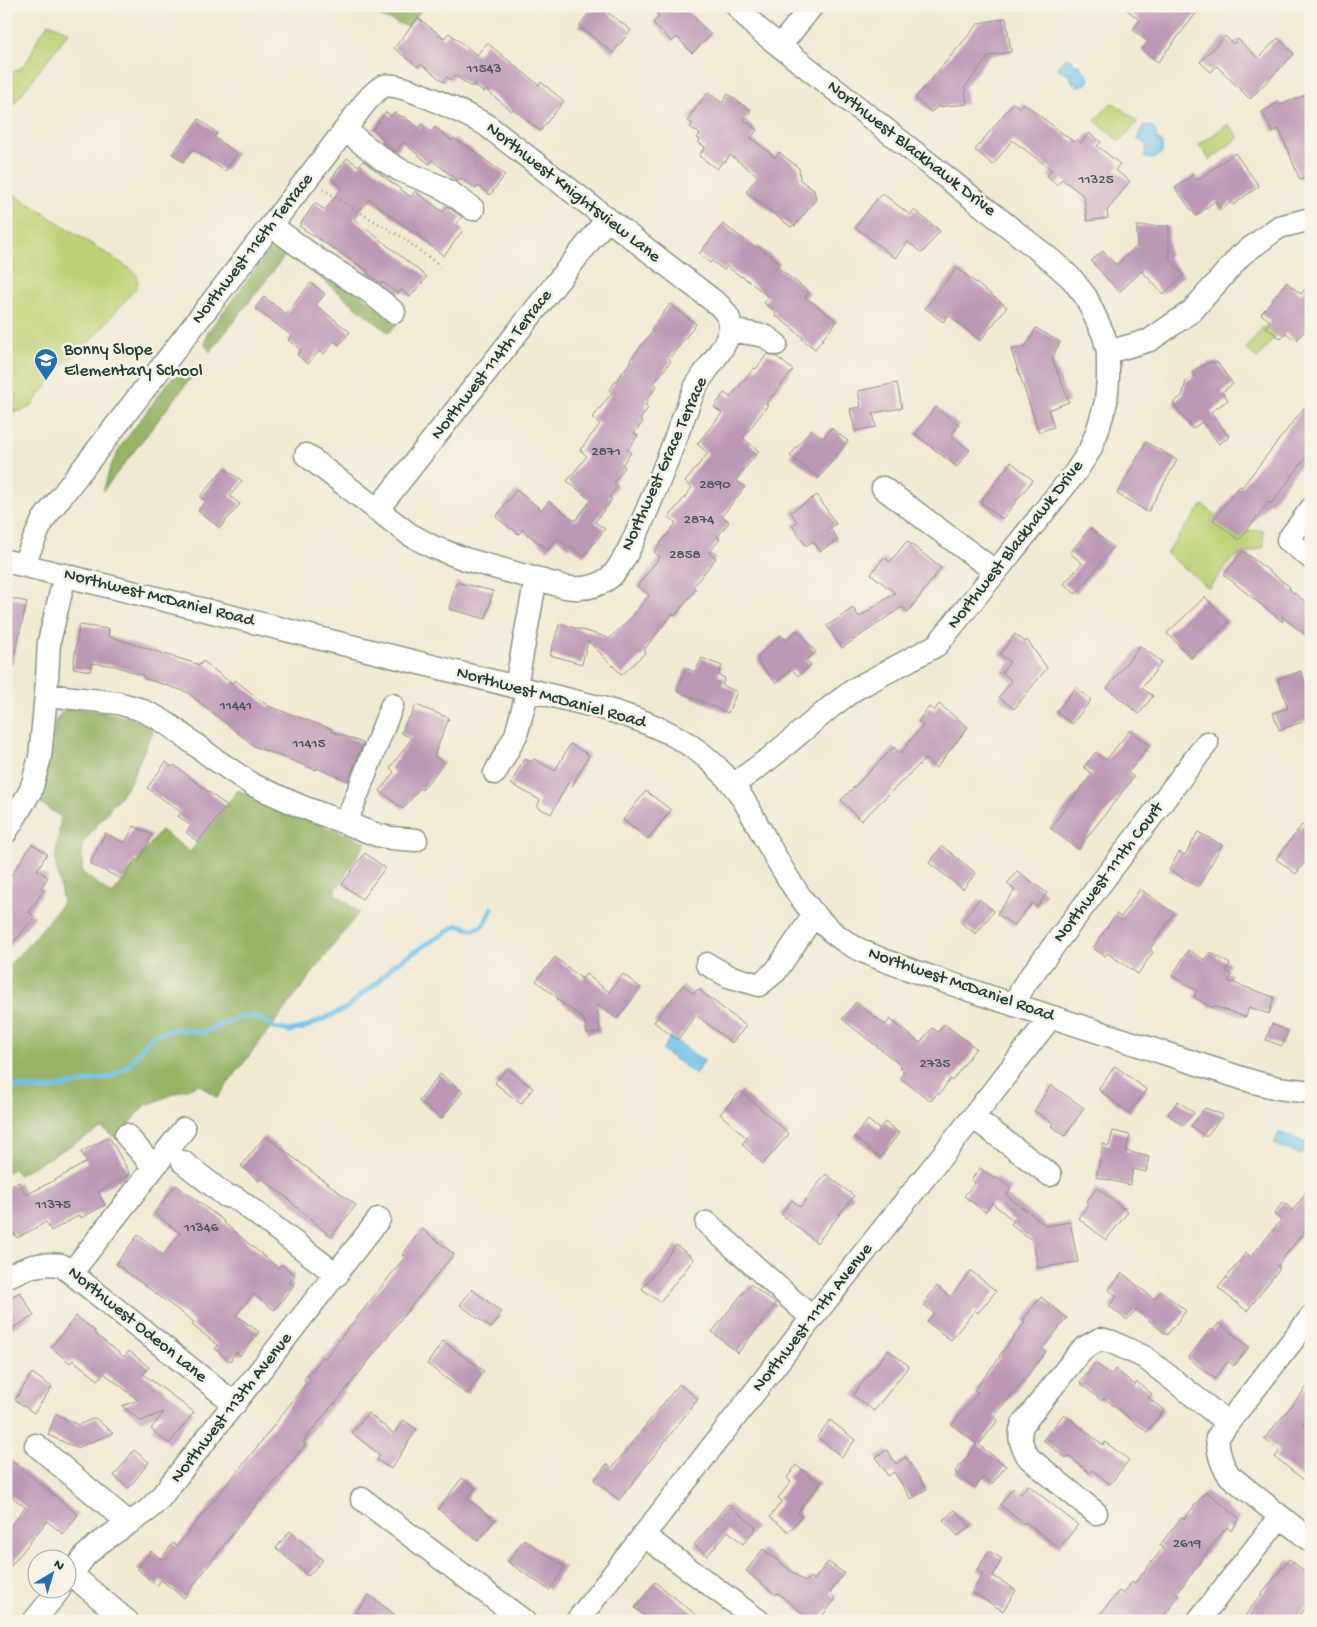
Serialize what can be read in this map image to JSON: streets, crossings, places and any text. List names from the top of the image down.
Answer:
{
  "streets": {
    "street": [
      "Northwest Blackhawk Drive",
      "Northwest Knightsview Lane",
      "Northwest 116th Terrace",
      "Northwest 114th Terrace",
      "Northwest Grace Terrace",
      "Northwest McDaniel Road",
      "Northwest 111th Court",
      "Northwest 111th Avenue",
      "Northwest Odeon Lane",
      "Northwest 113th Avenue"
    ]
  },
  "crossings": [
    ["Northwest Blackhawk Drive", "Northwest McDaniel Road"],
    ["Northwest Knightsview Lane", "Northwest 116th Terrace"],
    ["Northwest Knightsview Lane", "Northwest 114th Terrace"],
    ["Northwest Knightsview Lane", "Northwest Grace Terrace"],
    ["Northwest 116th Terrace", "Northwest McDaniel Road"],
    ["Northwest McDaniel Road", "Northwest 111th Court"],
    ["Northwest McDaniel Road", "Northwest 111th Avenue"],
    ["Northwest Odeon Lane", "Northwest 113th Avenue"]
  ],
  "places": {
    "school or university": ["Bonny Slope Elementary School"]
  },
  "house_numbers": [
    "11543",
    "11325",
    "2871",
    "2890",
    "2874",
    "2858",
    "11441",
    "11415",
    "2735",
    "11375",
    "11346",
    "2619"
  ],
  "north": "top right"
}
